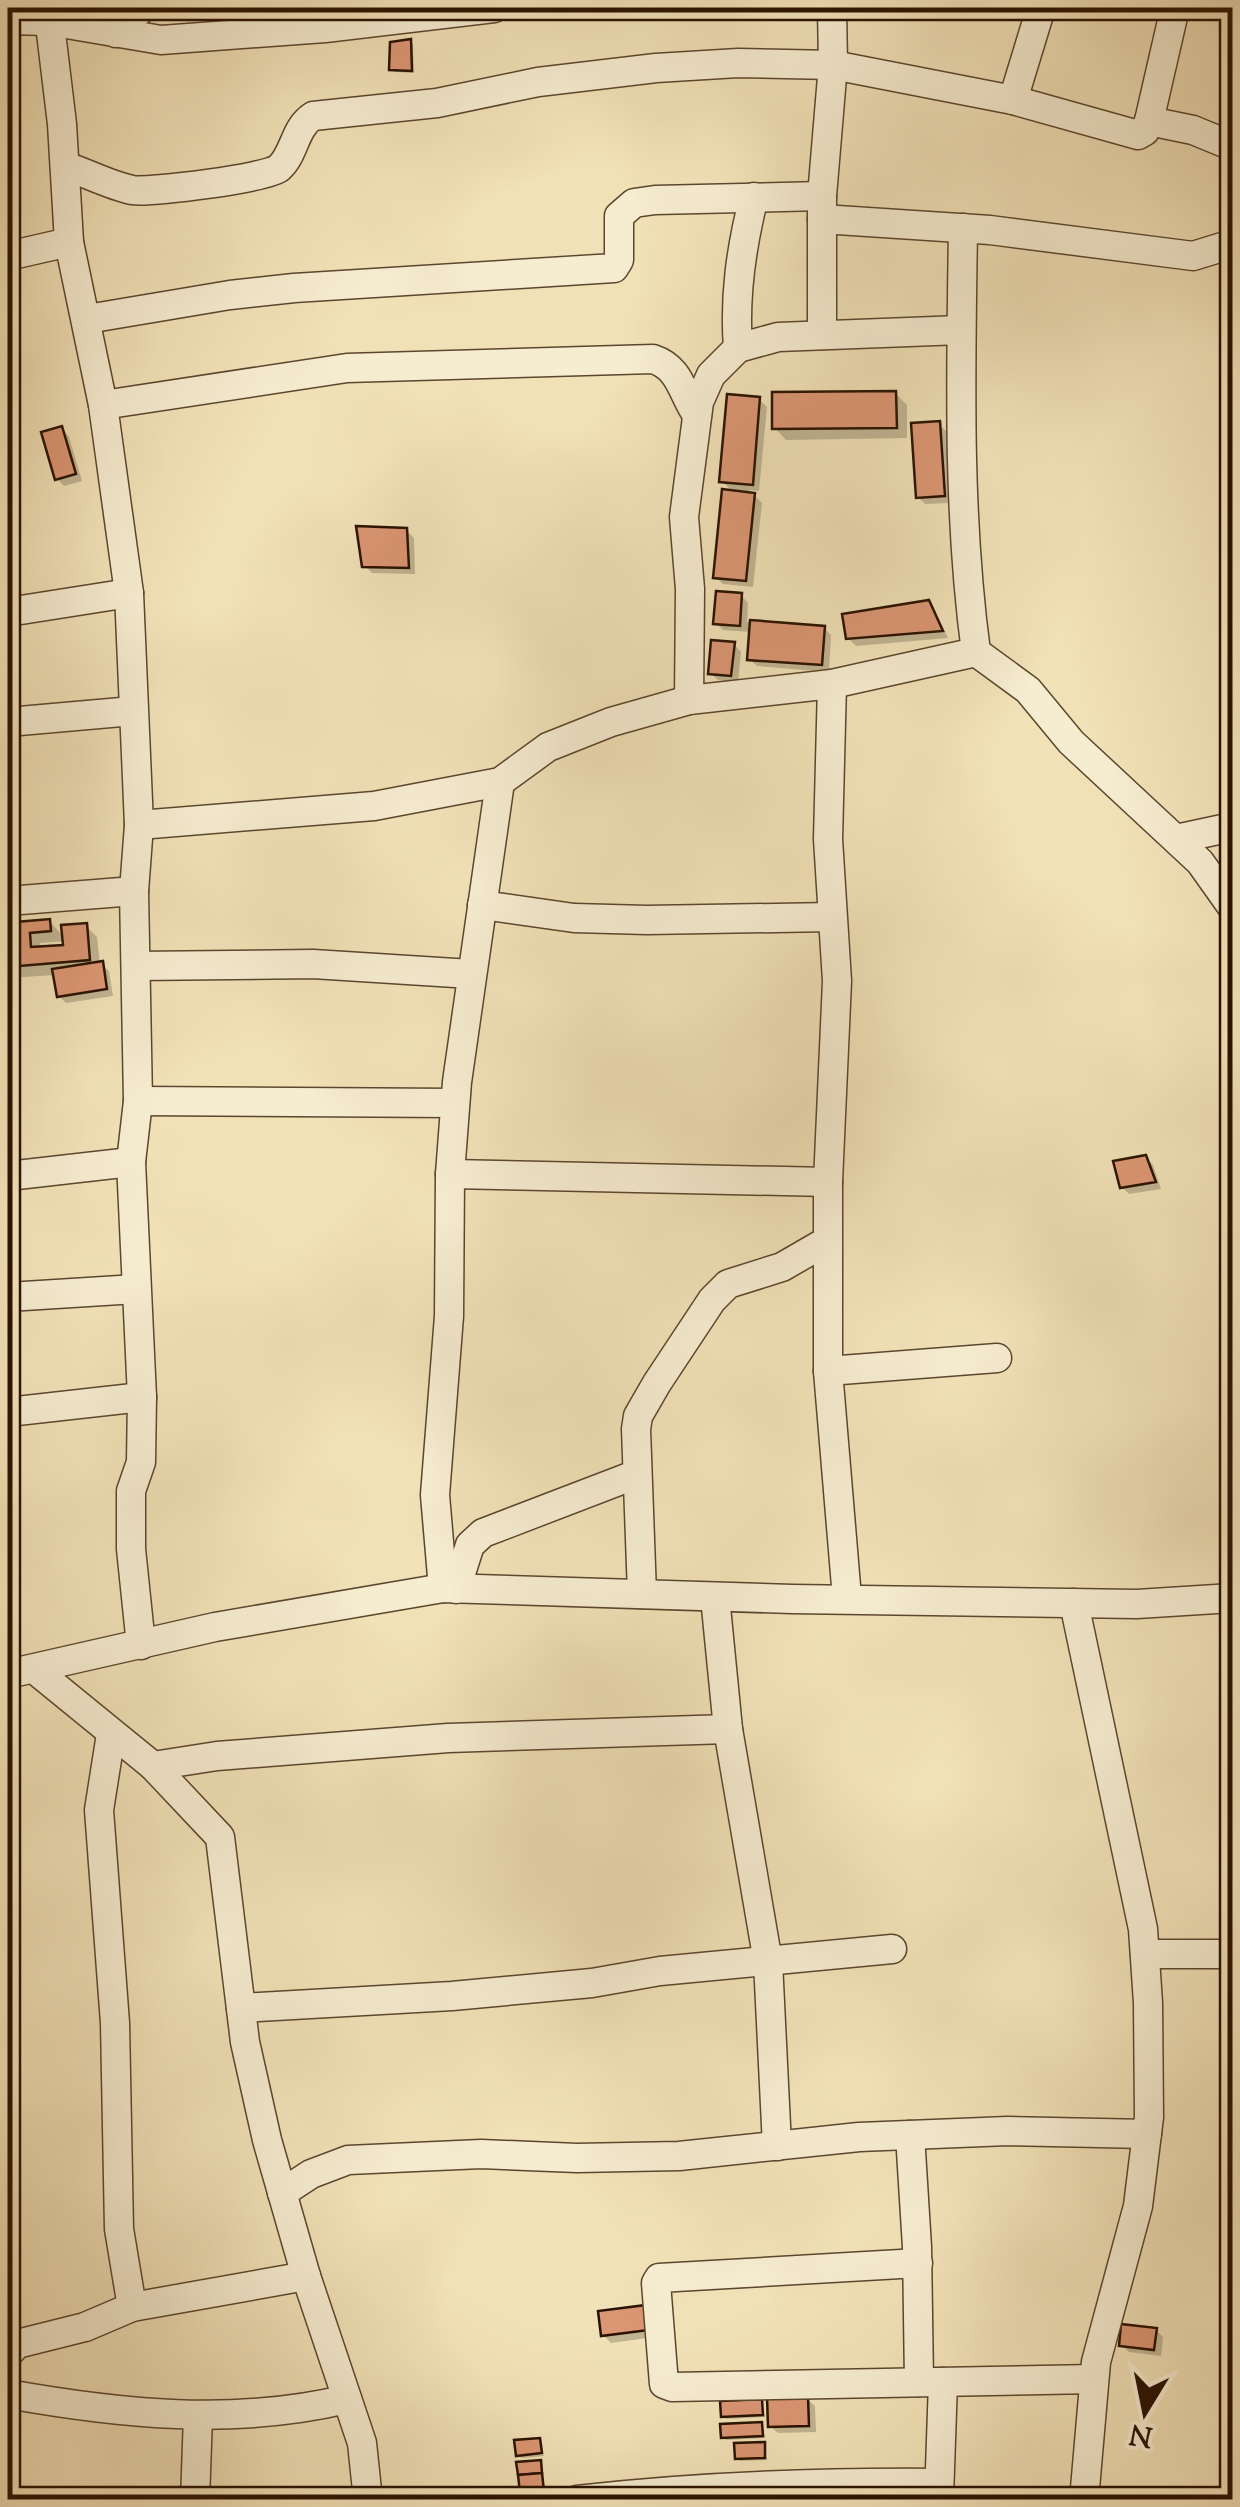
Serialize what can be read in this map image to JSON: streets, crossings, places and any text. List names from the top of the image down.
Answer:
{
  "north": "bottom"
}
